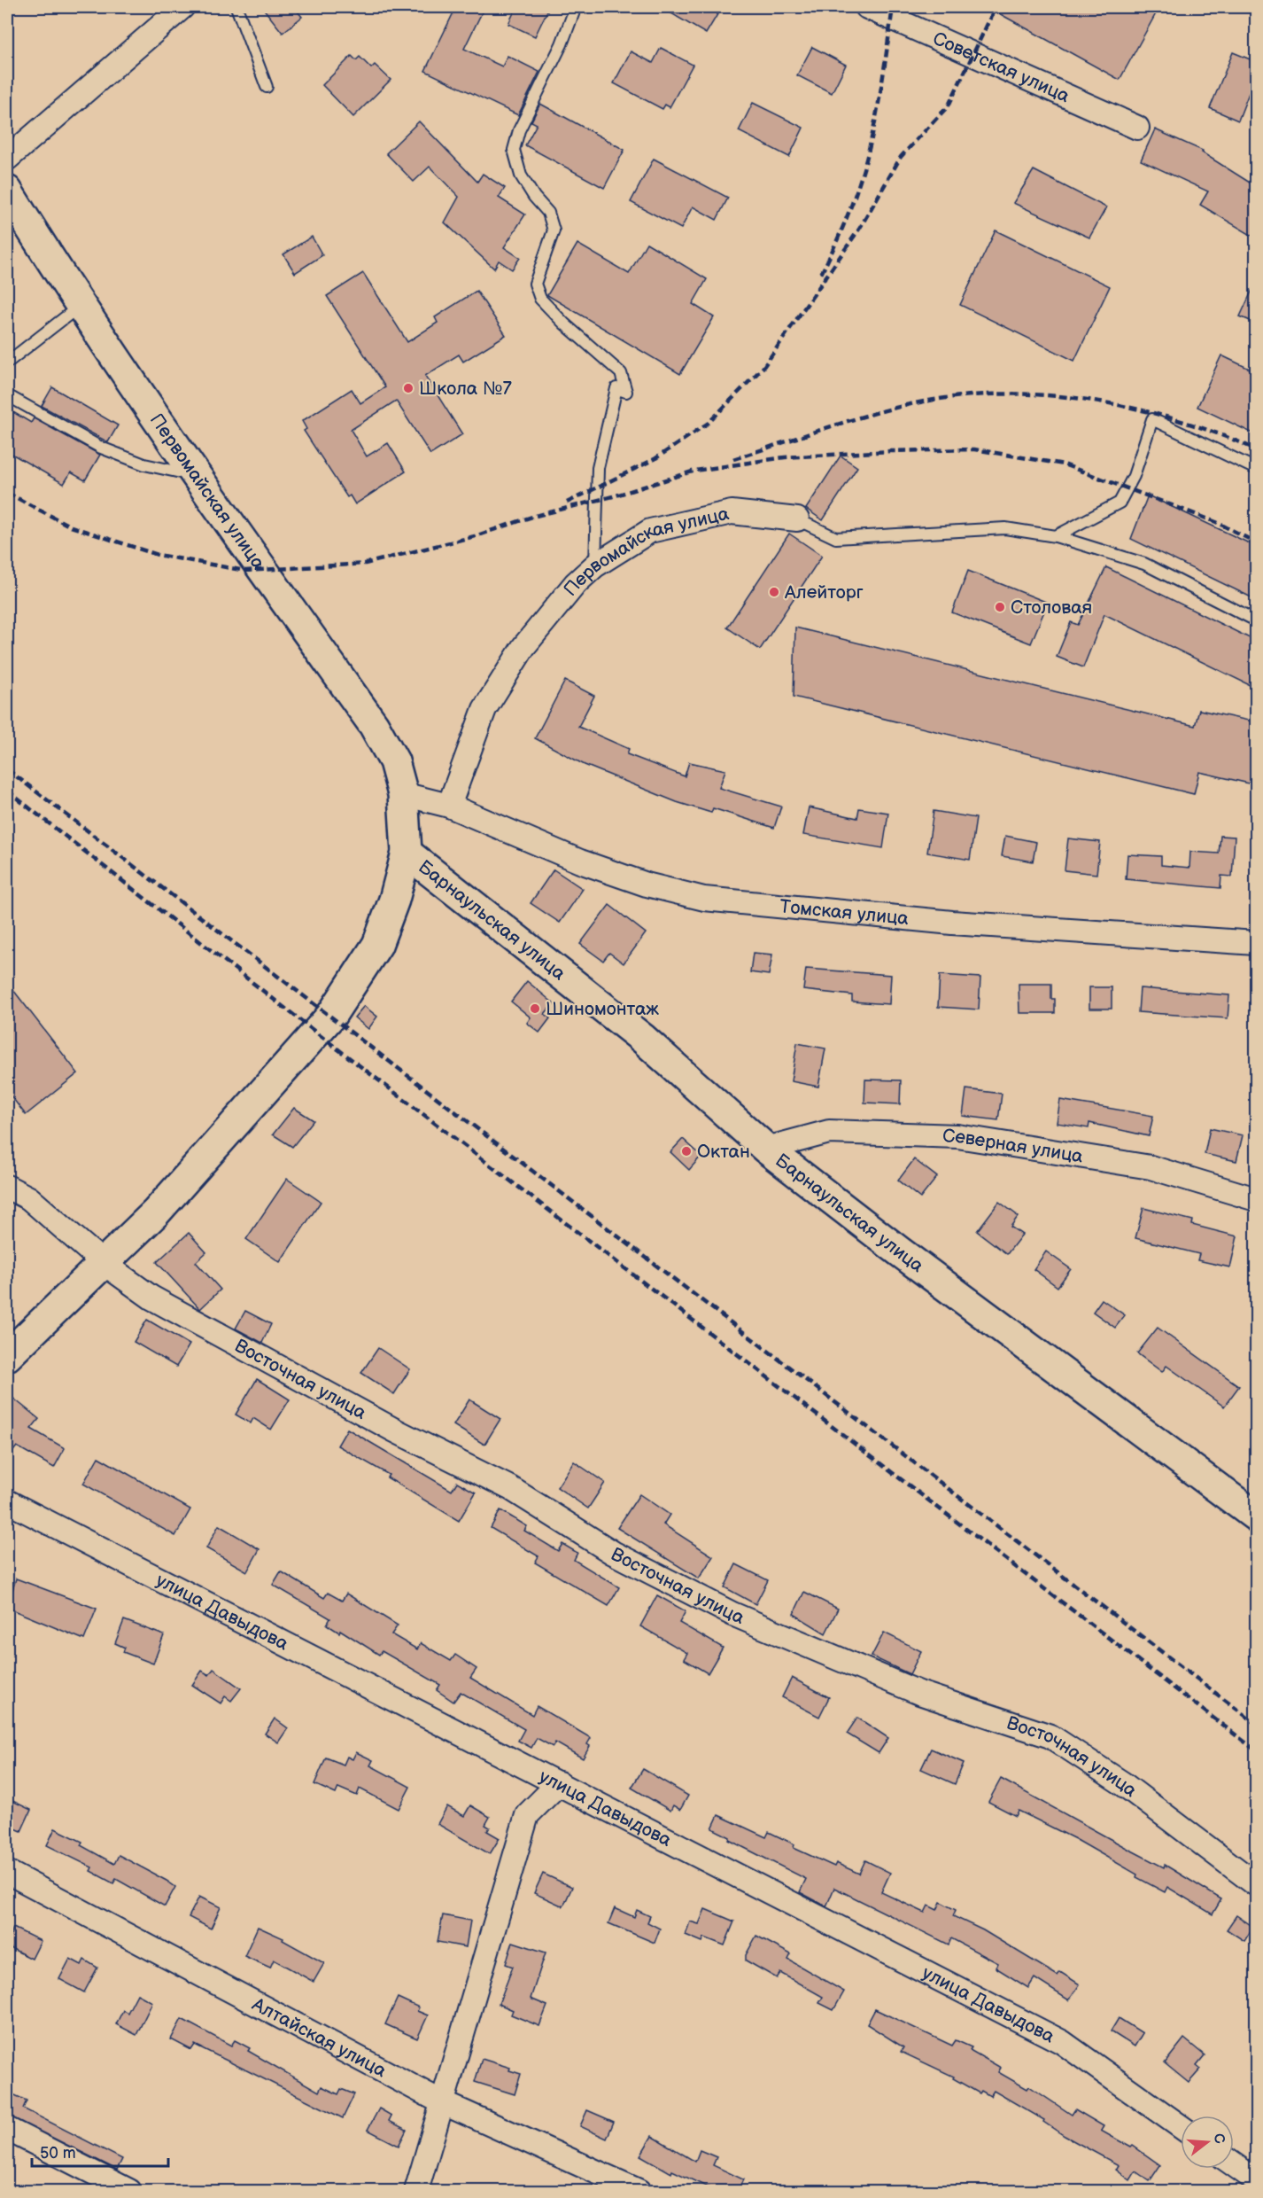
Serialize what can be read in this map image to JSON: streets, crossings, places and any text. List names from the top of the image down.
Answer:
{
  "streets": {
    "main road": ["Первомайская улица", "Барнаульская улица"],
    "street": [
      "Советская улица",
      "Томская улица",
      "Северная улица",
      "Восточная улица",
      "улица Давыдова",
      "Алтайская улица"
    ]
  },
  "crossings": [
    ["Первомайская улица", "Томская улица"],
    ["Первомайская улица", "Барнаульская улица"],
    ["Первомайская улица", "Восточная улица"],
    ["Барнаульская улица", "Северная улица"]
  ],
  "places": [
    "Школа №7",
    "Алейторг",
    "Столовая",
    "Шиномонтаж",
    "Октан"
  ],
  "scale_bar": "50 m",
  "north": "right"
}
